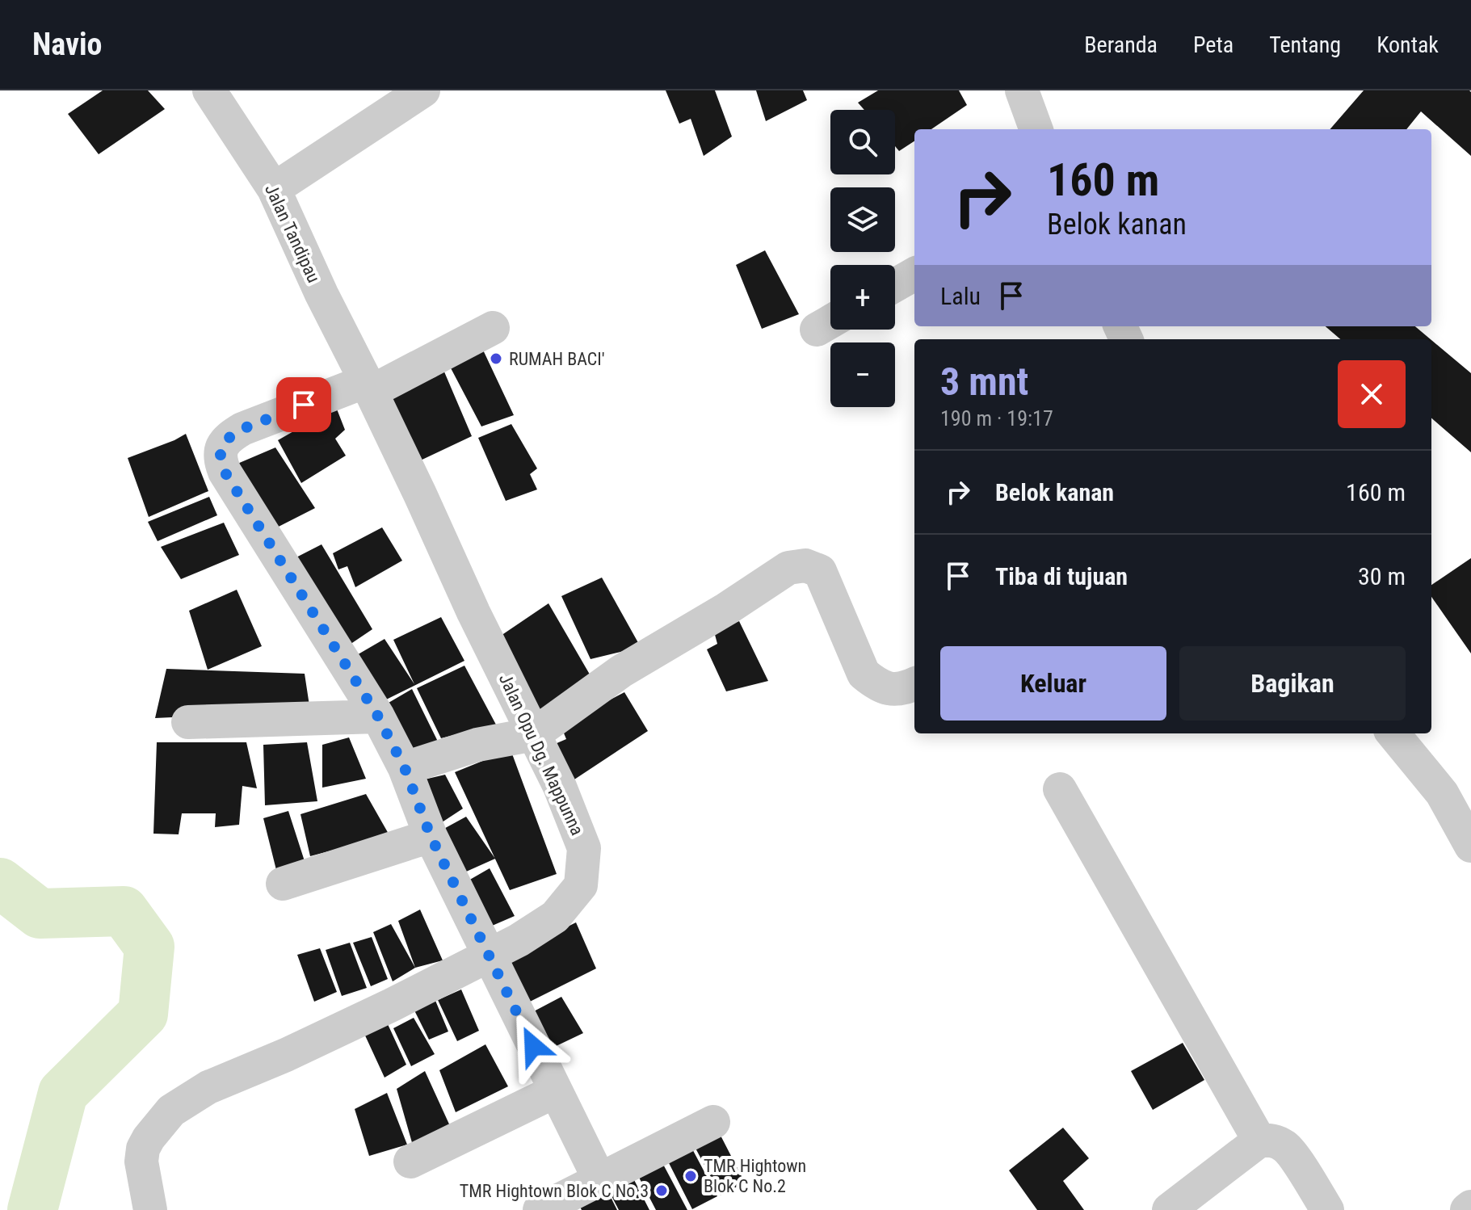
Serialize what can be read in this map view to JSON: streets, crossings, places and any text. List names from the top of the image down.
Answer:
{
  "streets": {
    "street": ["Jalan Tandipau", "Jalan Opu Dg. Mappunna"]
  },
  "crossings": [
    ["Jalan Tandipau", "Jalan Opu Dg. Mappunna"]
  ],
  "places": ["RUMAH BACI'", "TMR Hightown Blok C No.2", "TMR Hightown Blok C No.3"],
  "page": {
    "header": "Navio",
    "nav": [
      "Beranda",
      "Peta",
      "Tentang",
      "Kontak"
    ],
    "map_buttons": ["+", "−"],
    "turn": ["160 m", "Belok kanan"],
    "then": "Lalu",
    "heading": ["3 mnt", "190 m · 19:17"],
    "list": [
      {
        "name": "Belok kanan",
        "value": "160 m"
      },
      {
        "name": "Tiba di tujuan",
        "value": "30 m"
      }
    ],
    "buttons": ["Keluar", "Bagikan"]
  }
}
